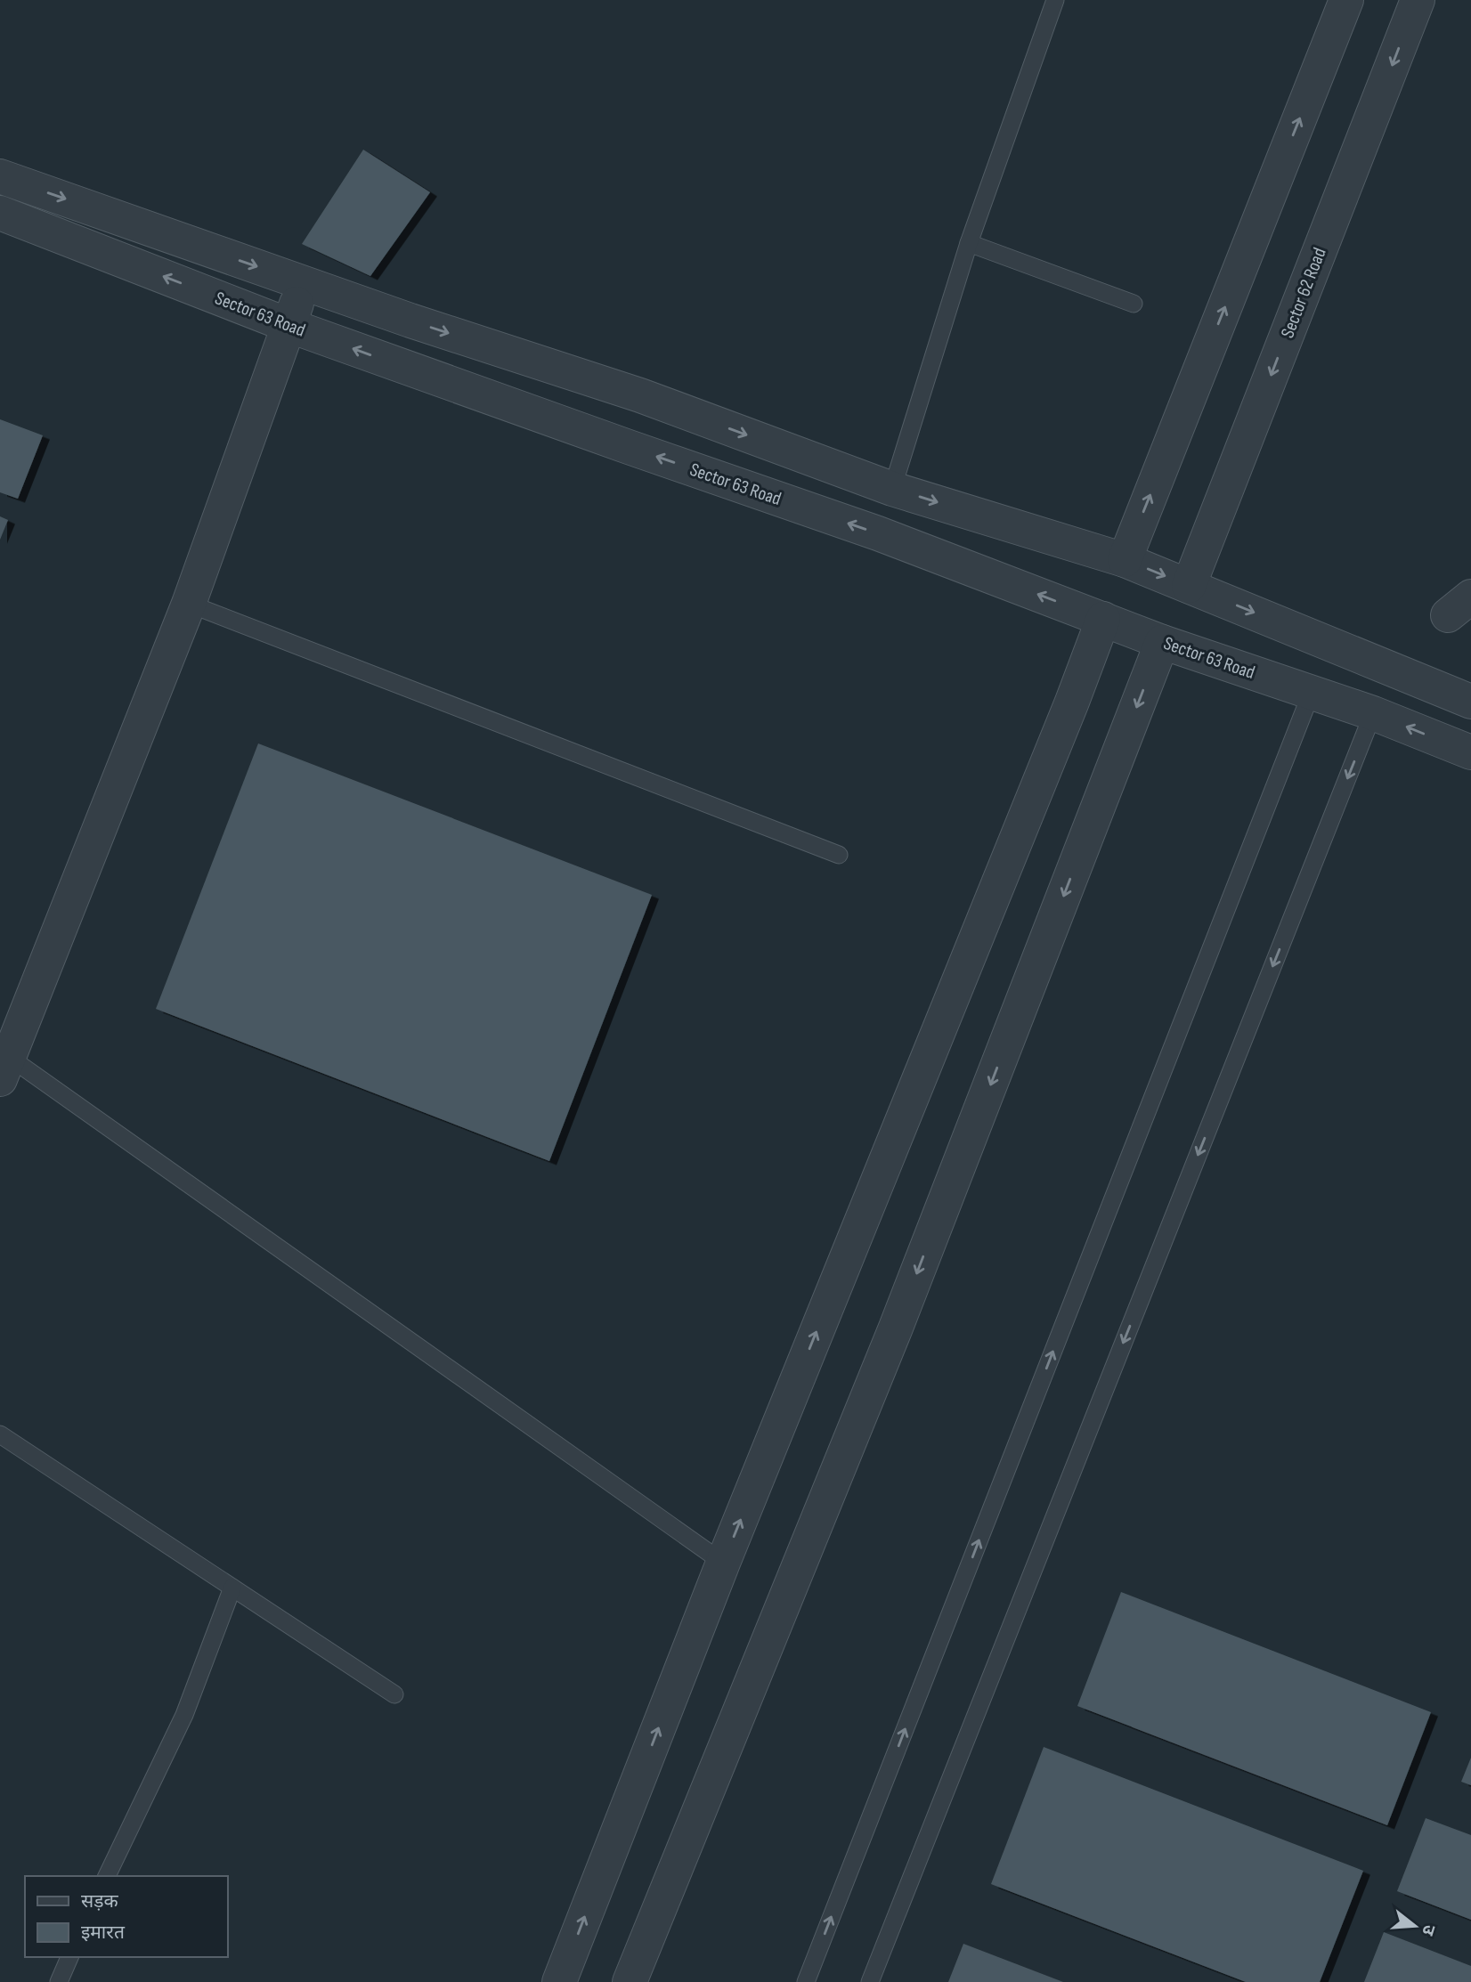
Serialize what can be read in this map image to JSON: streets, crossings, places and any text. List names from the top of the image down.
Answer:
{
  "streets": {
    "street": ["Sector 62 Road", "Sector 63 Road"]
  },
  "legend": ["सड़क", "इमारत"],
  "north": "right"
}
